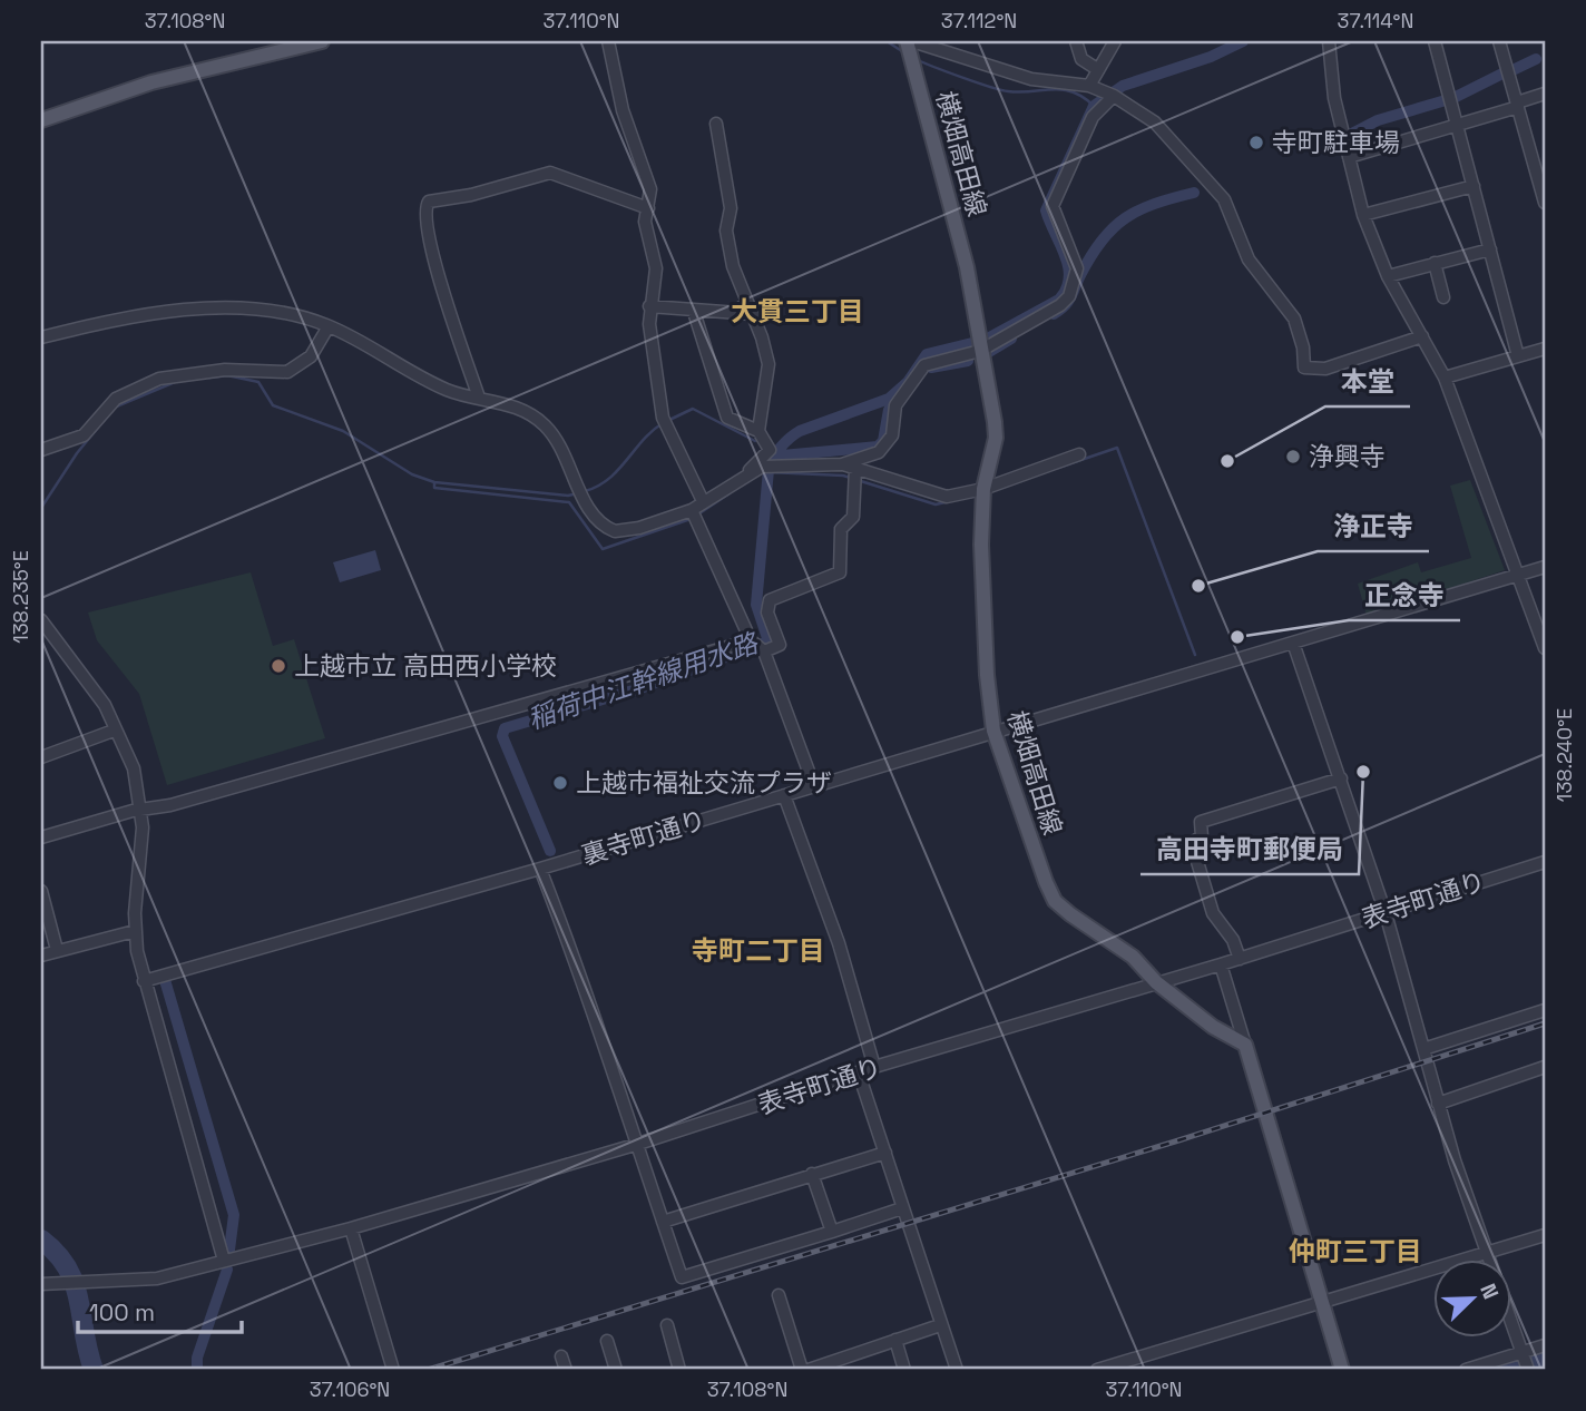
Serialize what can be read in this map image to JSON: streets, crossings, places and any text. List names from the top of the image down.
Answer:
{
  "streets": {
    "main road": ["横畑高田線"],
    "street": ["裏寺町通り", "表寺町通り"]
  },
  "crossings": [
    ["横畑高田線", "裏寺町通り"],
    ["横畑高田線", "表寺町通り"]
  ],
  "districts": ["大貫三丁目", "寺町二丁目", "仲町三丁目"],
  "water": ["稲荷中江幹線用水路"],
  "places": [
    "寺町駐車場",
    "浄興寺",
    "本堂",
    "浄正寺",
    "正念寺",
    "上越市立 高田西小学校",
    "高田寺町郵便局",
    "上越市福祉交流プラザ"
  ],
  "scale_bar": "100 m",
  "north": "top right",
  "coordinates": [
    "37.108°N",
    "37.110°N",
    "37.112°N",
    "37.114°N",
    "138.235°E",
    "138.240°E",
    "37.106°N"
  ]
}
